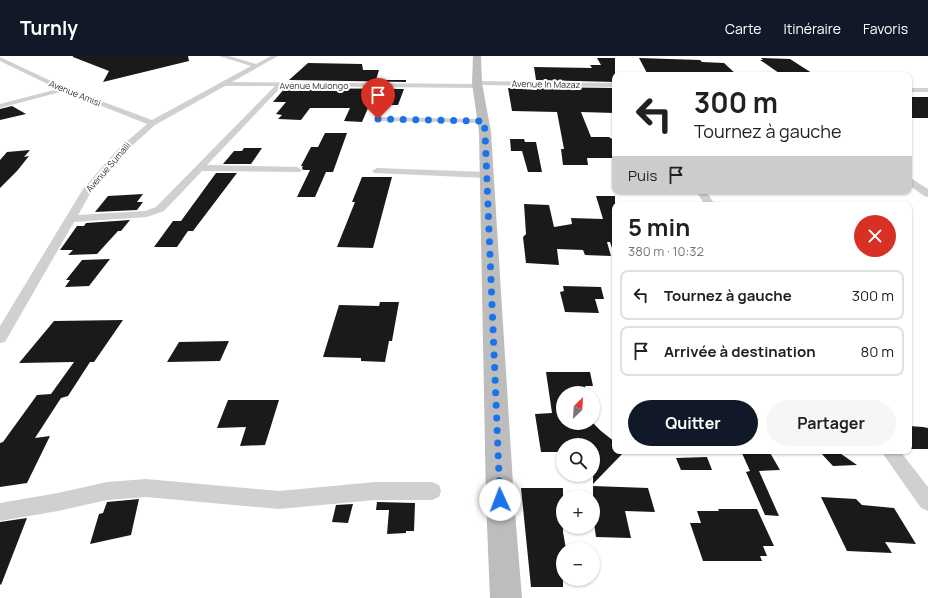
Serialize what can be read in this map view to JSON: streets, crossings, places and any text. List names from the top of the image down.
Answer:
{
  "streets": {
    "street": [
      "Avenue In Mazaz",
      "Avenue Mulongo",
      "Avenue Amisi",
      "Avenue Sumaïli"
    ]
  },
  "crossings": [
    ["Avenue In Mazaz", "Avenue Mulongo"],
    ["Avenue Mulongo", "Avenue Sumaïli"],
    ["Avenue Amisi", "Avenue Sumaïli"]
  ],
  "north": "top right",
  "page": {
    "header": "Turnly",
    "nav": ["Carte", "Itinéraire", "Favoris"],
    "turn": ["300 m", "Tournez à gauche"],
    "then": "Puis",
    "heading": ["5 min", "380 m · 10:32"],
    "list": [
      {
        "name": "Tournez à gauche",
        "value": "300 m"
      },
      {
        "name": "Arrivée à destination",
        "value": "80 m"
      }
    ],
    "map_buttons": ["+", "−"],
    "buttons": ["Quitter", "Partager"]
  }
}
